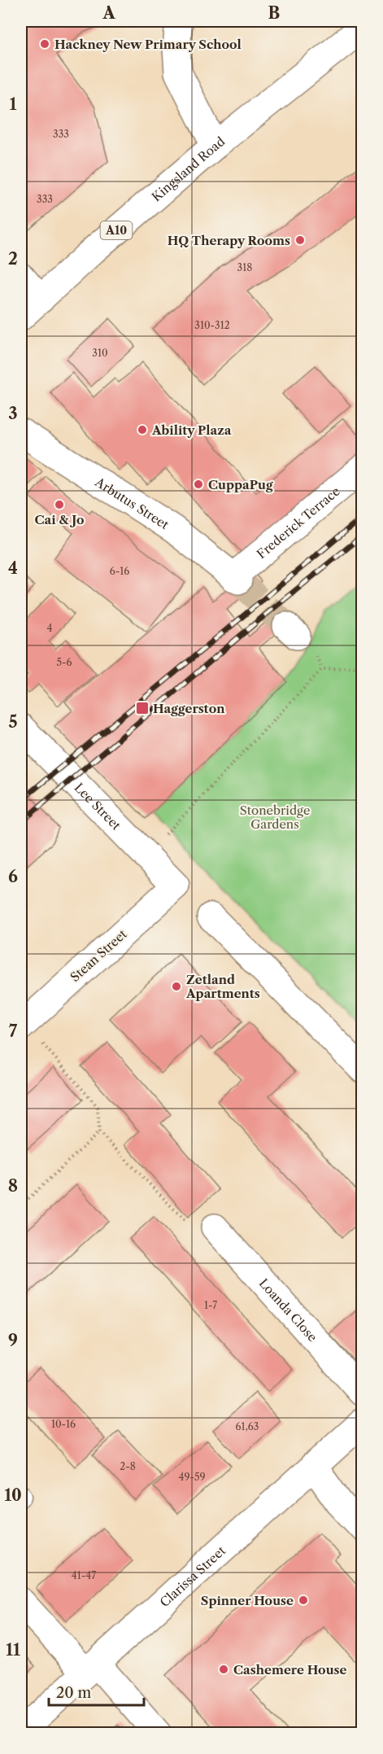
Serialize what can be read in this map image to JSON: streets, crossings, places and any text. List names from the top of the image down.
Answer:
{
  "streets": {
    "main road": [
      "Kingsland Road",
      "A10",
      "Arbutus Street",
      "Frederick Terrace",
      "Lee Street",
      "Stean Street",
      "Loanda Close",
      "Clarissa Street"
    ]
  },
  "crossings": [
    ["Arbutus Street", "Frederick Terrace"],
    ["Lee Street", "Stean Street"]
  ],
  "parks": ["Stonebridge Gardens"],
  "places": {
    "other": [
      "Hackney New Primary School",
      "HQ Therapy Rooms",
      "Ability Plaza",
      "CuppaPug",
      "Cai & Jo",
      "Zetland Apartments",
      "Spinner House",
      "Cashemere House"
    ],
    "transit": ["Haggerston"]
  },
  "house_numbers": [
    "333",
    "333",
    "318",
    "310-312",
    "310",
    "6-16",
    "4",
    "5-6",
    "1-7",
    "10-16",
    "61,63",
    "2-8",
    "49-59",
    "41-47"
  ],
  "scale_bar": "20 m",
  "grid": {
    "columns": ["A", "B"],
    "rows": [
      "1",
      "2",
      "3",
      "4",
      "5",
      "6",
      "7",
      "8",
      "9",
      "10",
      "11"
    ]
  }
}
